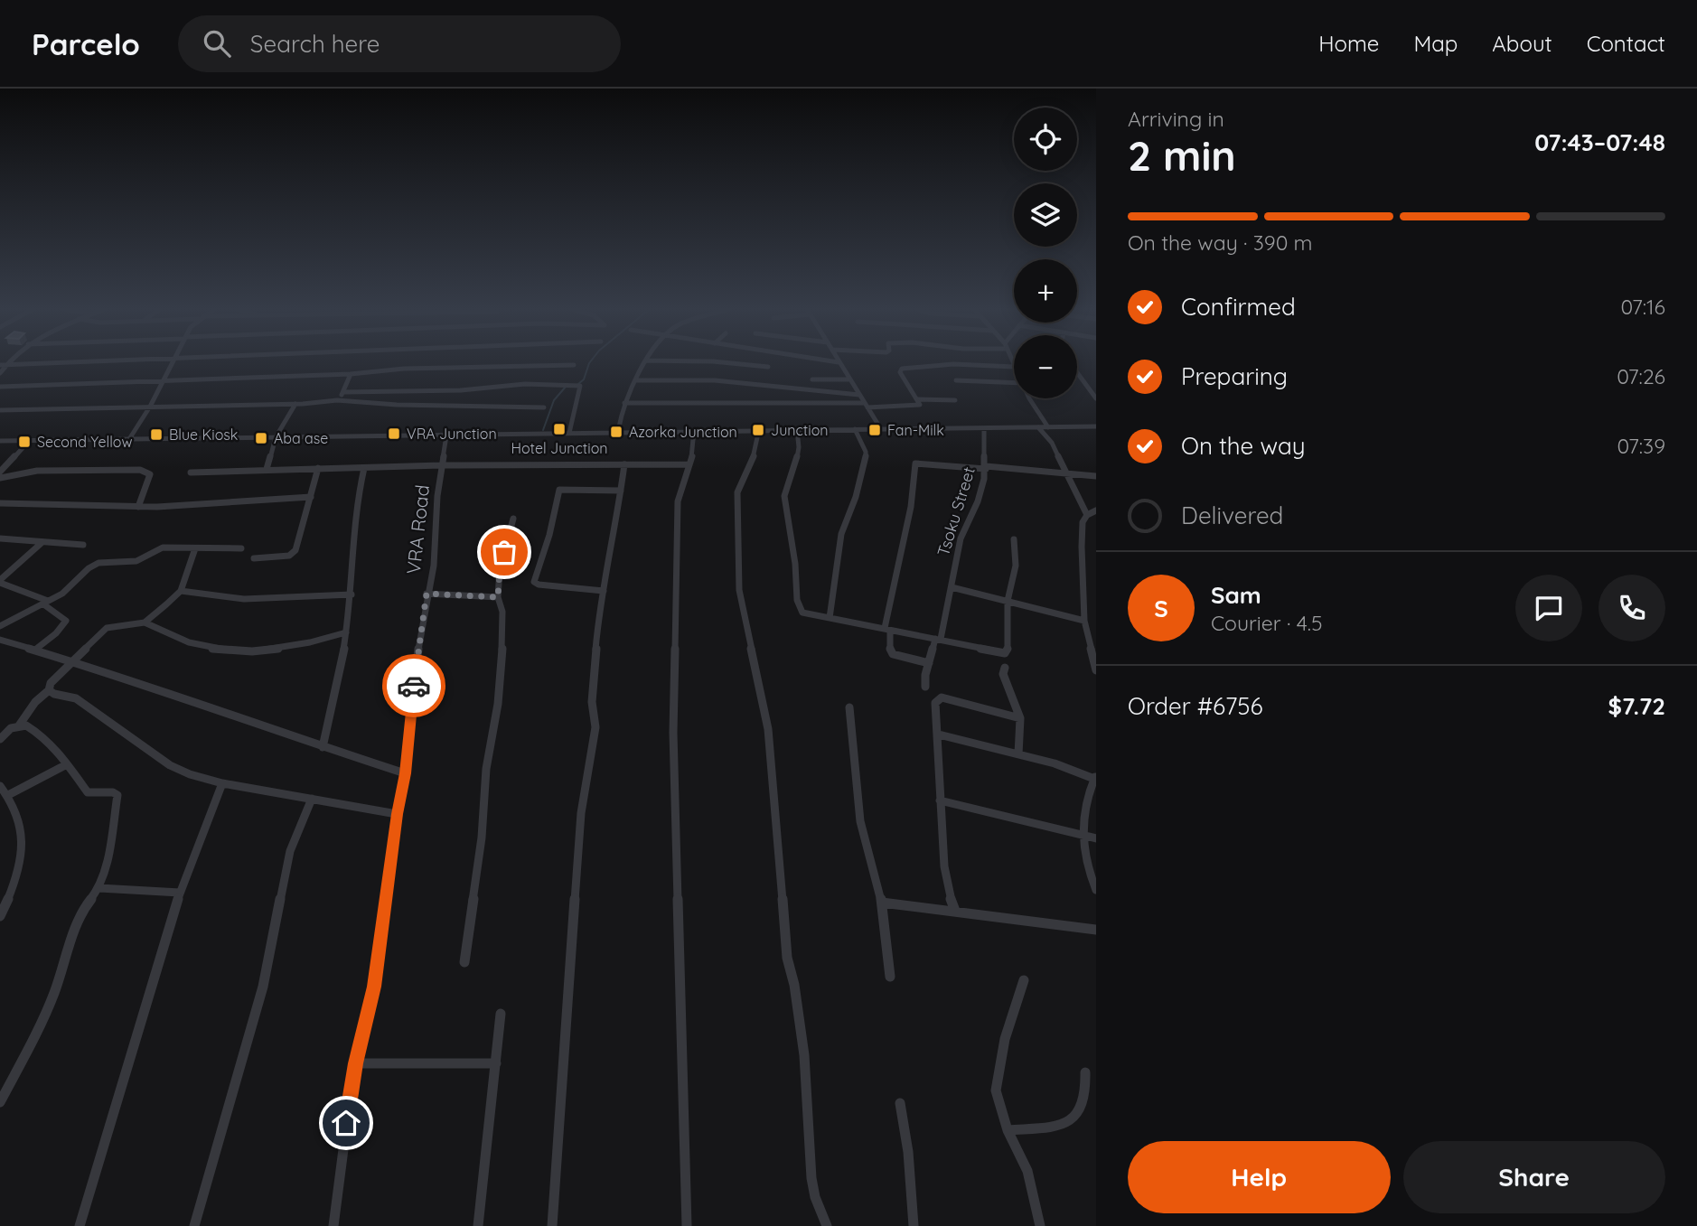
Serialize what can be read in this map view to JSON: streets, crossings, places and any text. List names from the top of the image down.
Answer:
{
  "streets": {
    "street": ["Tsoku Street", "VRA Road"]
  },
  "places": {
    "transit": [
      "Hotel Junction",
      "Junction",
      "Fan-Milk",
      "Azorka Junction",
      "VRA Junction",
      "Blue Kiosk",
      "Aba ase",
      "Second Yellow"
    ]
  },
  "page": {
    "header": "Parcelo",
    "search": "Search here",
    "nav": [
      "Home",
      "Map",
      "About",
      "Contact"
    ],
    "heading": ["2 min", "Arriving in", "07:43–07:48"],
    "panel": [
      "Sam",
      "Courier · 4.5",
      "Order #6756",
      "$7.72"
    ],
    "map_buttons": ["+", "−"],
    "bar": "On the way · 390 m",
    "list": [
      ["Confirmed", "07:16"],
      ["Preparing", "07:26"],
      ["On the way", "07:39"],
      "Delivered"
    ],
    "round": "S",
    "buttons": ["Help", "Share"]
  }
}
